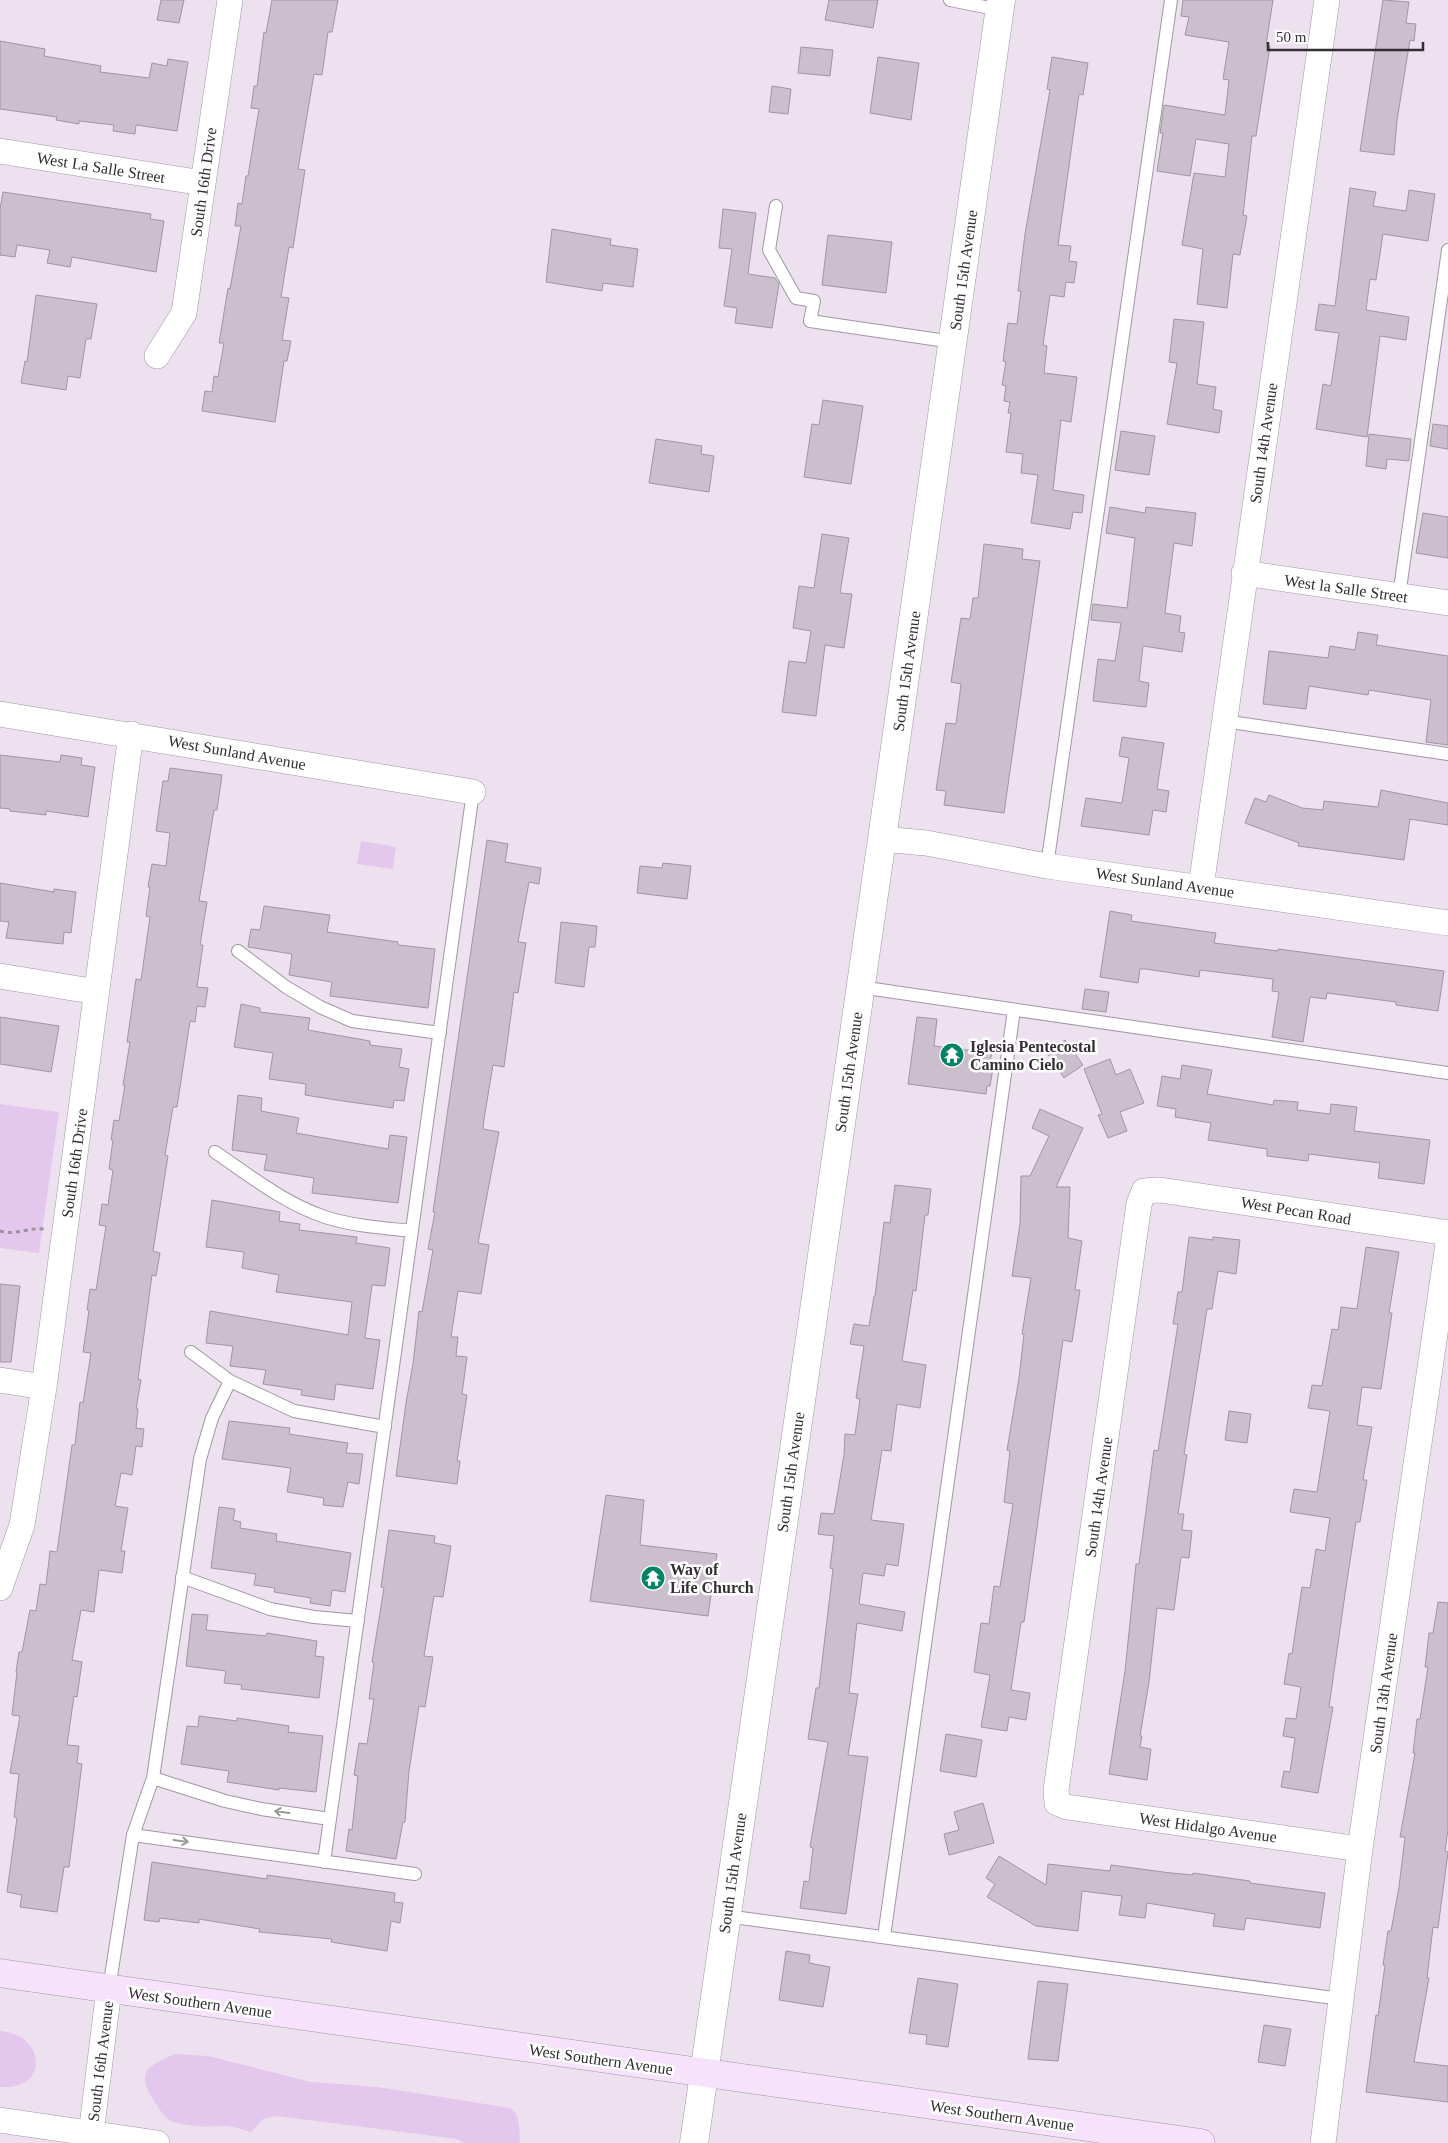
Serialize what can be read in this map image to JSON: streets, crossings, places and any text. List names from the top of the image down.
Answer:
{
  "streets": {
    "main road": ["West Southern Avenue"],
    "street": [
      "West La Salle Street",
      "South 16th Drive",
      "South 15th Avenue",
      "South 14th Avenue",
      "West la Salle Street",
      "West Sunland Avenue",
      "West Pecan Road",
      "South 13th Avenue",
      "West Hidalgo Avenue",
      "South 16th Avenue"
    ]
  },
  "crossings": [
    ["West La Salle Street", "South 16th Drive"],
    ["South 16th Drive", "West Sunland Avenue"],
    ["South 15th Avenue", "West Sunland Avenue"],
    ["South 15th Avenue", "West Southern Avenue"],
    ["South 14th Avenue", "West la Salle Street"],
    ["South 14th Avenue", "West Sunland Avenue"],
    ["South 14th Avenue", "West Pecan Road"],
    ["South 14th Avenue", "West Hidalgo Avenue"],
    ["South 13th Avenue", "West Hidalgo Avenue"],
    ["West Southern Avenue", "South 16th Avenue"]
  ],
  "places": {
    "temple": ["Iglesia Pentecostal Camino Cielo", "Way of Life Church"]
  },
  "scale_bar": "50 m"
}
